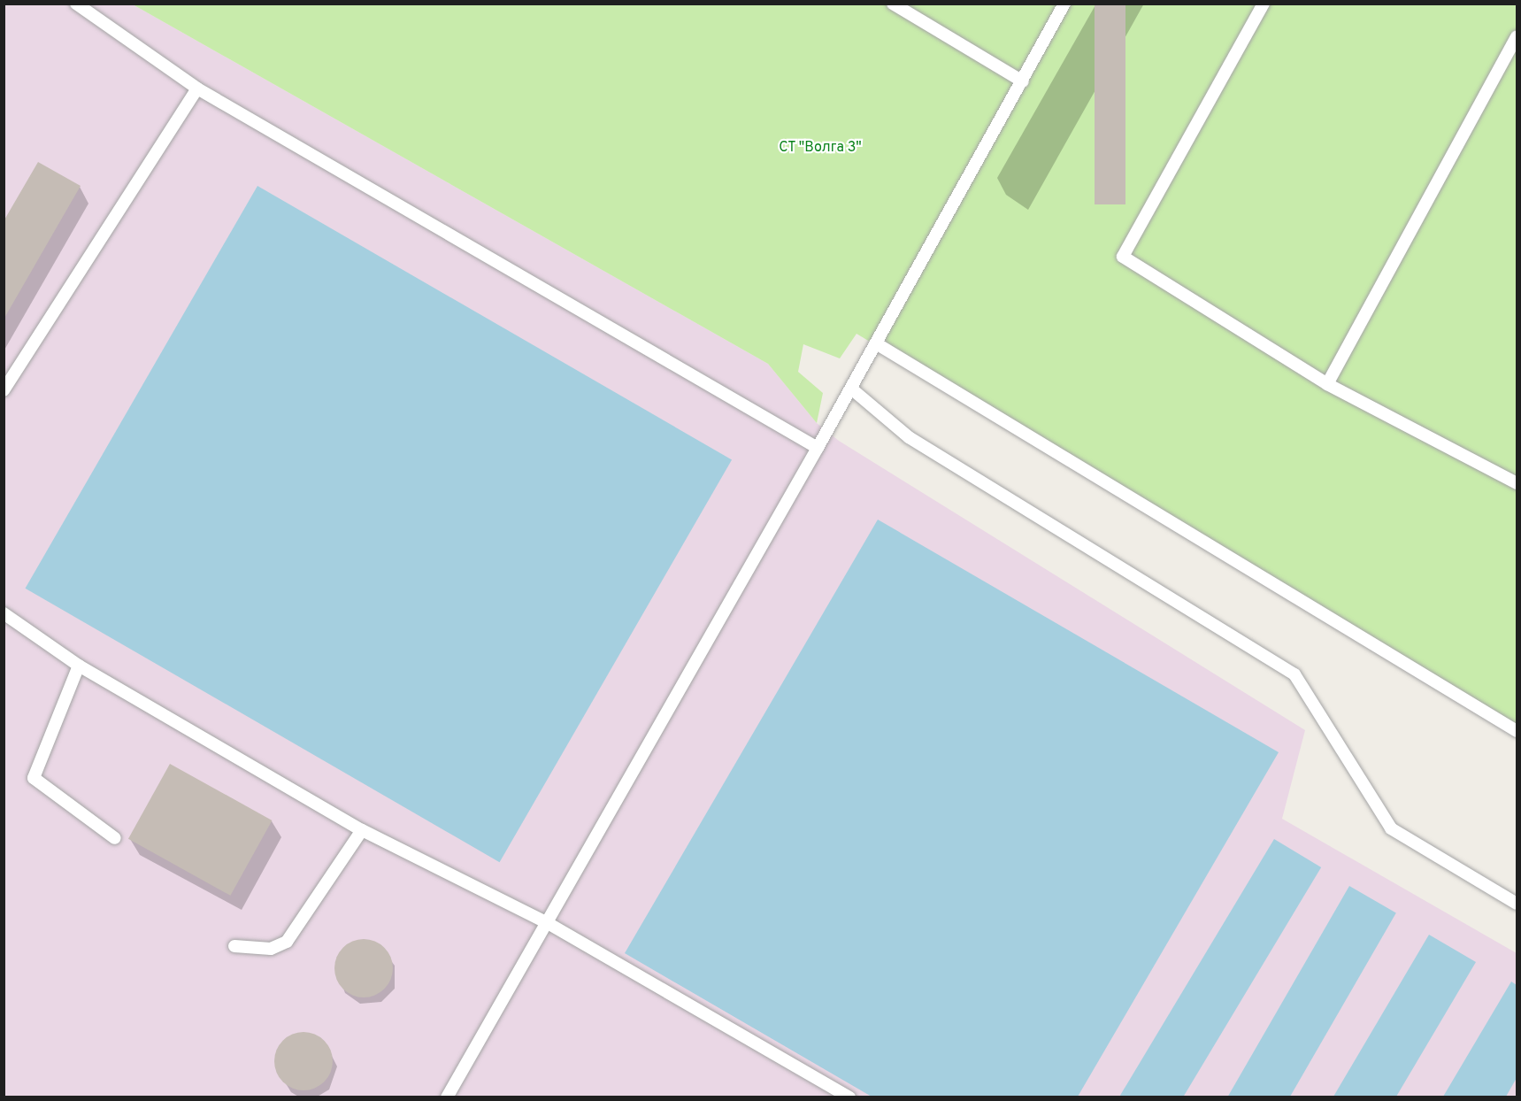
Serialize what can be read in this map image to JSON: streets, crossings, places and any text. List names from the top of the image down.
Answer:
{
  "parks": ["СТ \"Волга 3\""]
}
